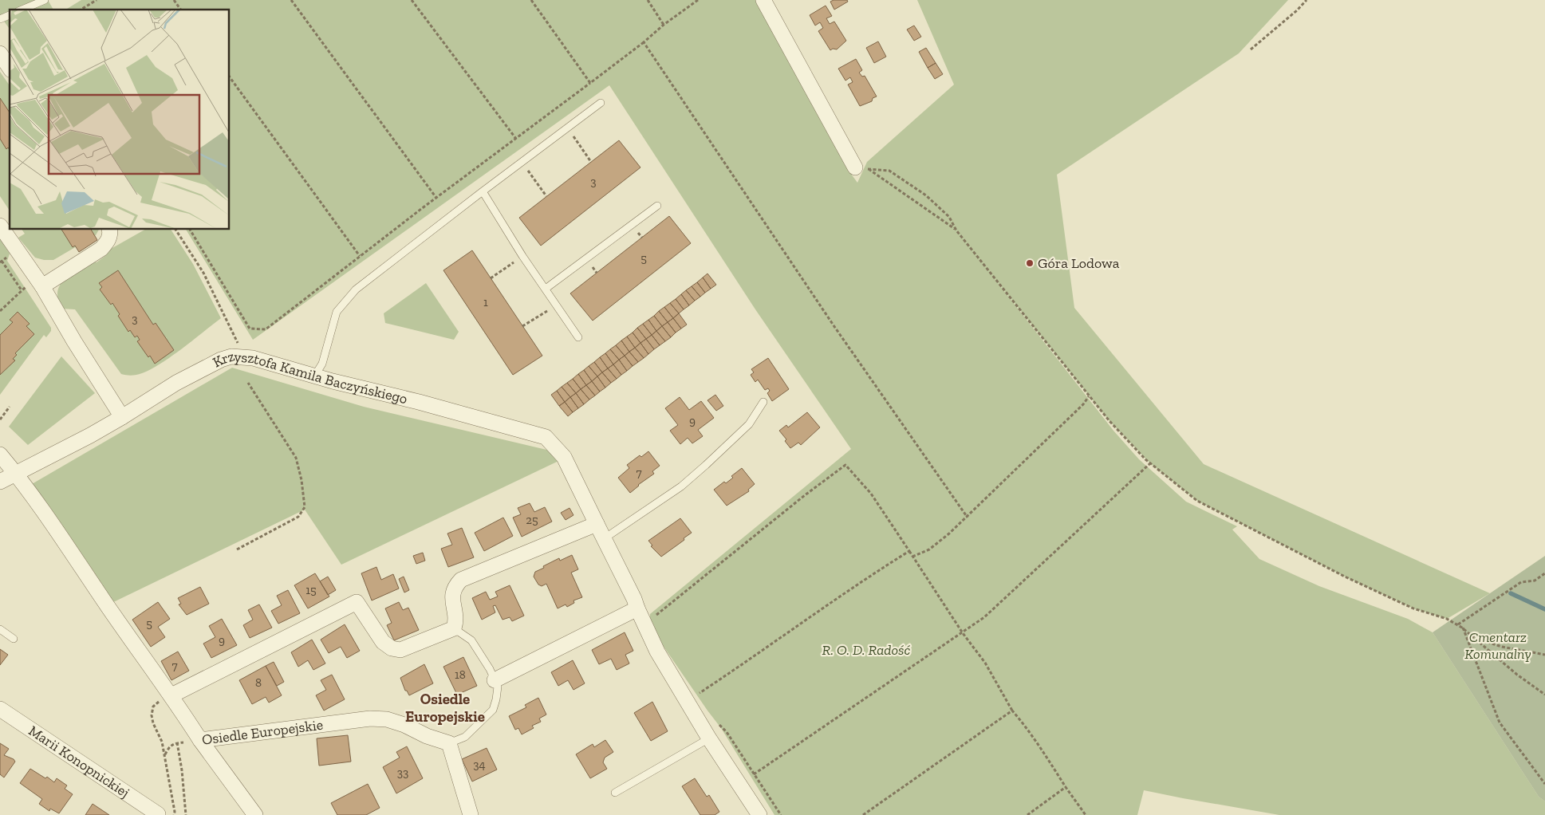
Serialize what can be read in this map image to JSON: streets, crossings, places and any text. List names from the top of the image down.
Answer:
{
  "streets": {
    "street": ["Krzysztofa Kamila Baczyńskiego", "Osiedle Europejskie", "Marii Konopnickiej"]
  },
  "crossings": [
    ["Krzysztofa Kamila Baczyńskiego", "Osiedle Europejskie"]
  ],
  "districts": ["Osiedle Europejskie"],
  "parks": ["Cmentarz Komunalny", "R. O. D. Radość"],
  "places": ["Góra Lodowa"],
  "house_numbers": [
    "3",
    "5",
    "1",
    "3",
    "9",
    "7",
    "25",
    "15",
    "5",
    "9",
    "7",
    "18",
    "8",
    "34",
    "33"
  ]
}
